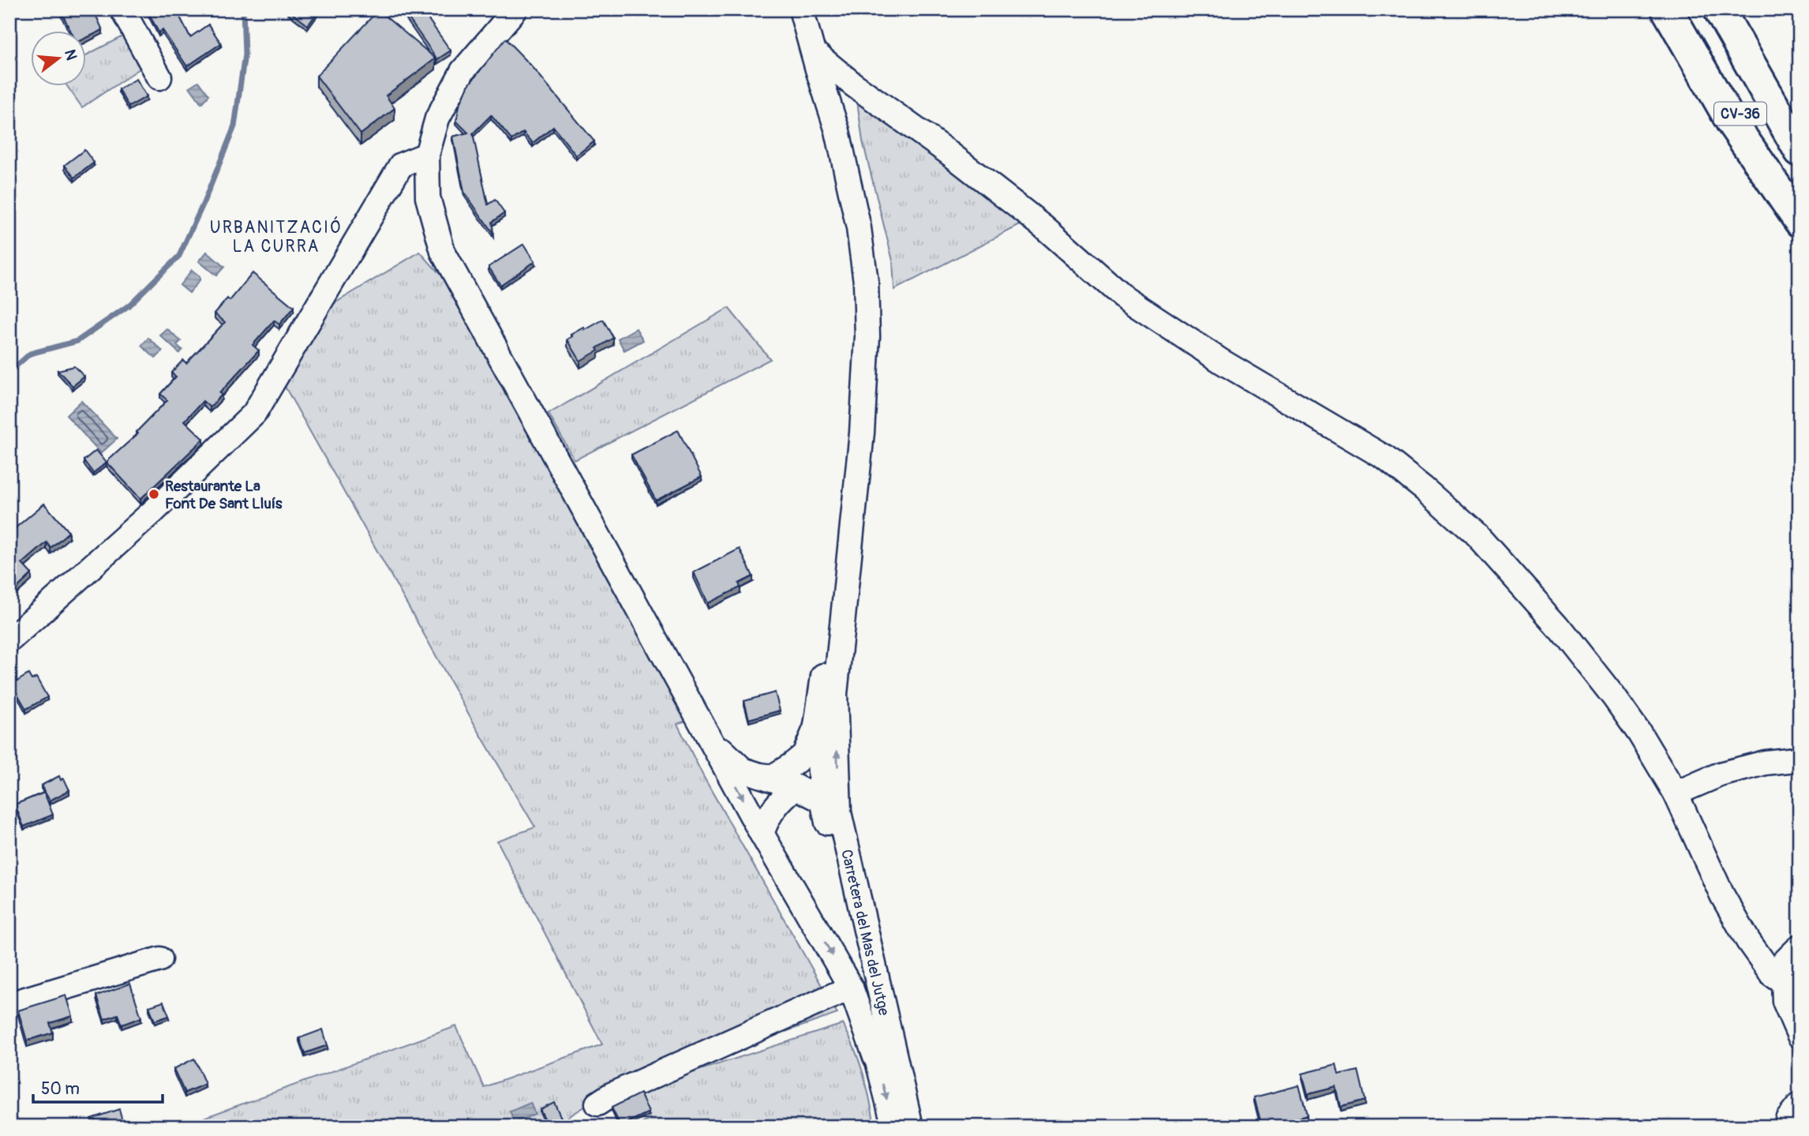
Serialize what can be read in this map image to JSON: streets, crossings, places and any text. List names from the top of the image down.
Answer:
{
  "streets": {
    "highway": ["CV-36"]
  },
  "districts": ["URBANITZACIÓ LA CURRA"],
  "places": ["Restaurante La Font De Sant Lluís"],
  "scale_bar": "50 m",
  "north": "right"
}
